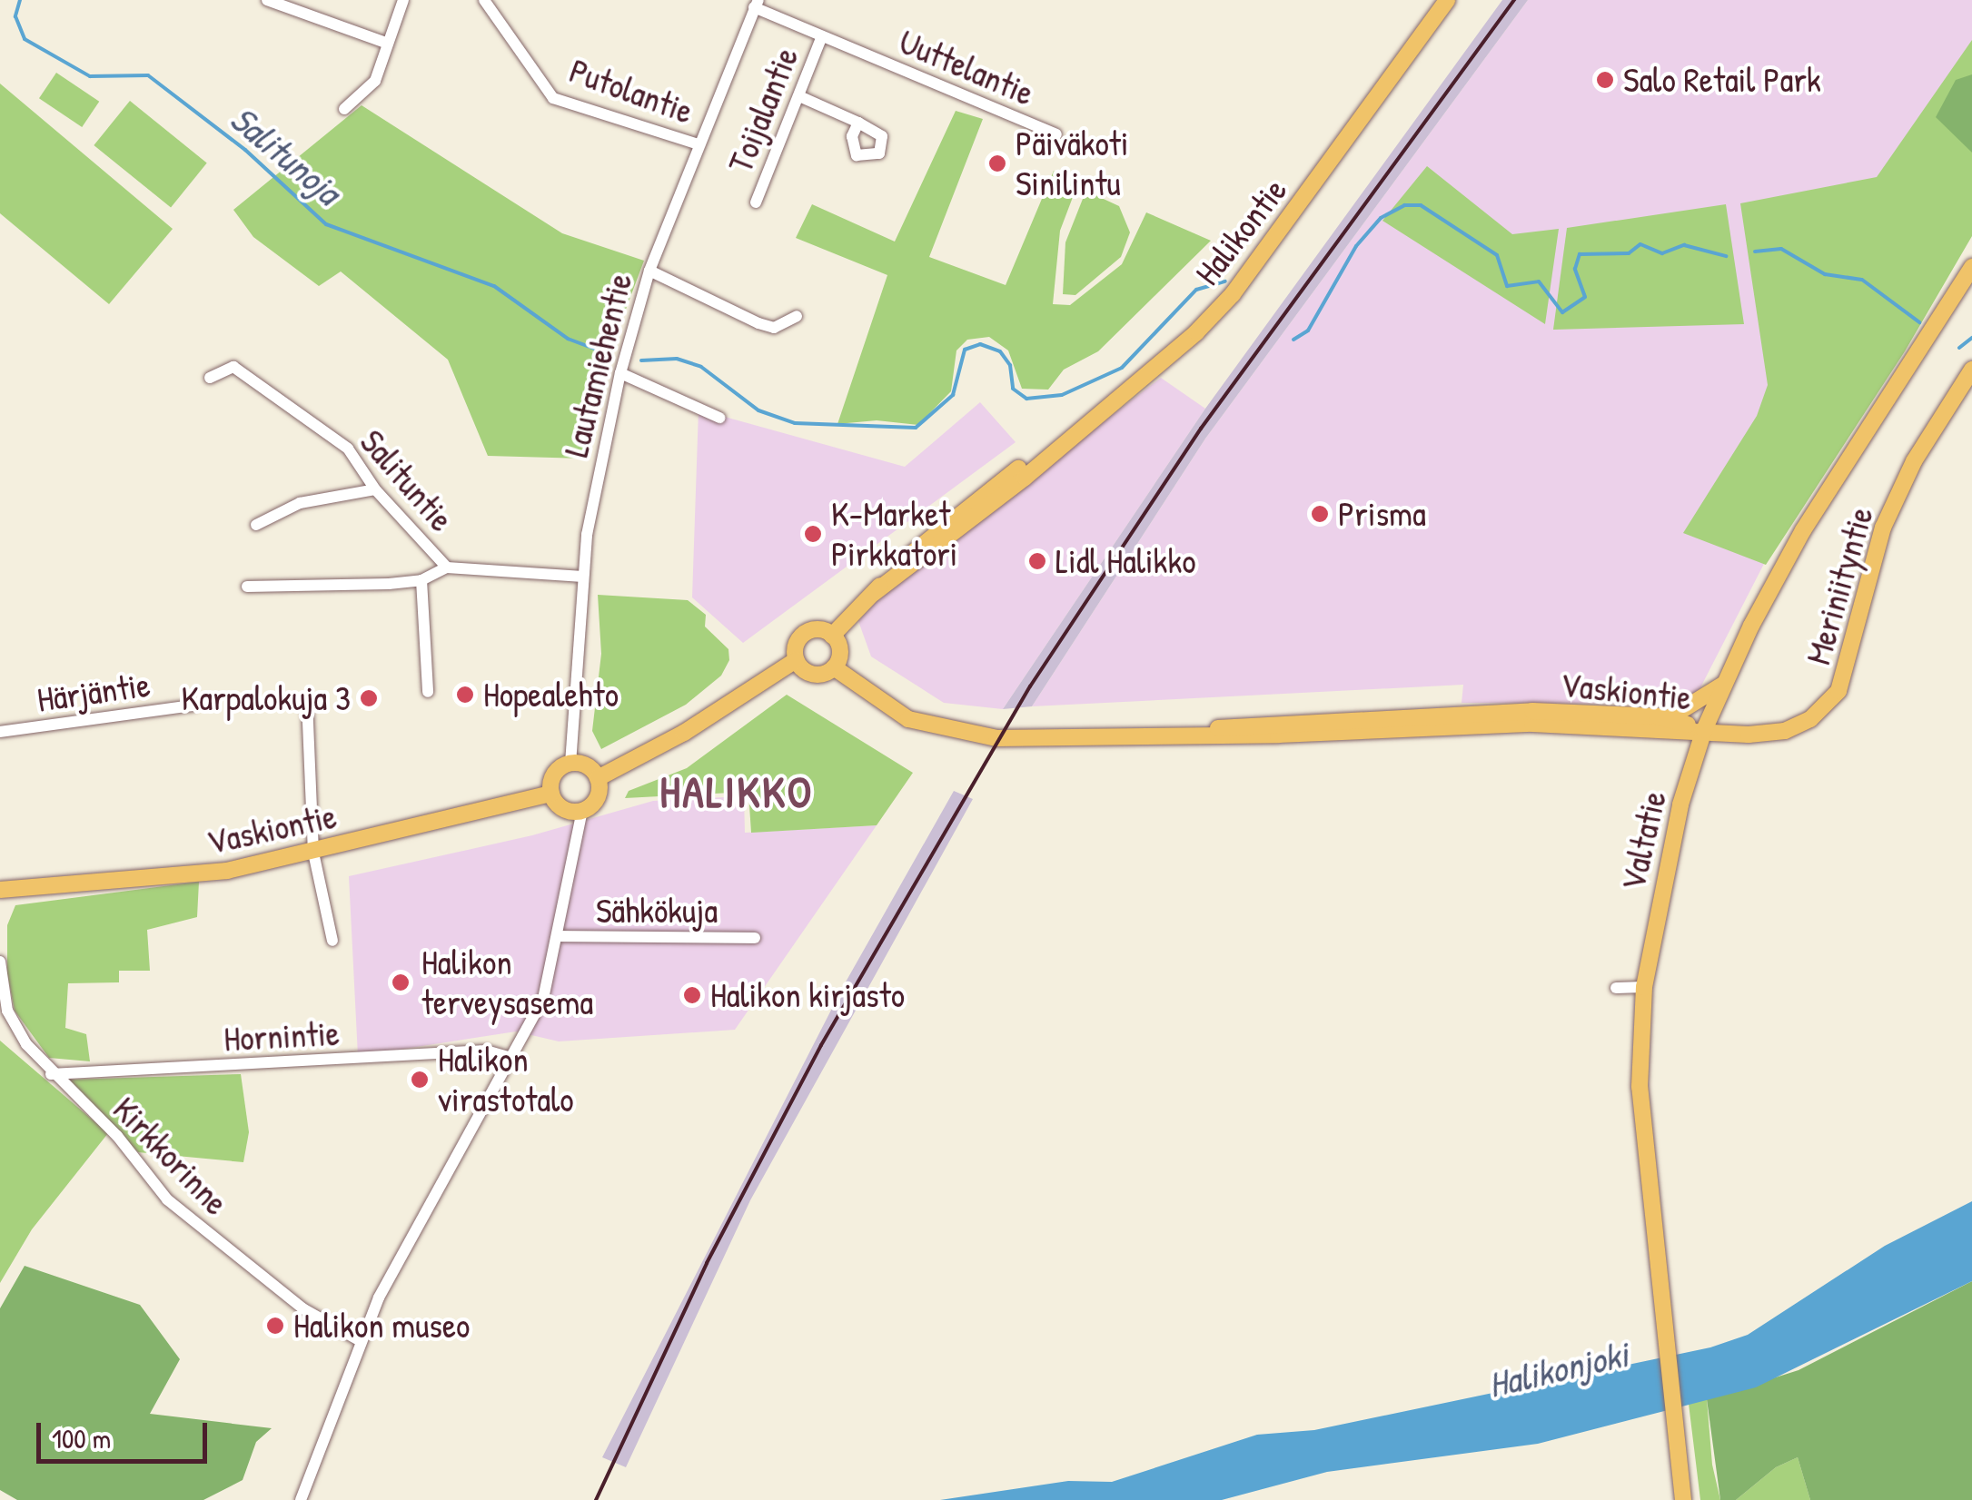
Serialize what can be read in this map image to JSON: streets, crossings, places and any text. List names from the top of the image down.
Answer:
{
  "streets": {
    "main road": [
      "Halikontie",
      "Meriniityntie",
      "Vaskiontie",
      "Valtatie"
    ],
    "street": [
      "Uuttelantie",
      "Putolantie",
      "Toijalantie",
      "Lautamiehentie",
      "Salituntie",
      "Härjäntie",
      "Sähkökuja",
      "Hornintie",
      "Kirkkorinne"
    ]
  },
  "crossings": [
    ["Uuttelantie", "Toijalantie"],
    ["Uuttelantie", "Lautamiehentie"],
    ["Putolantie", "Lautamiehentie"],
    ["Halikontie", "Vaskiontie"],
    ["Lautamiehentie", "Salituntie"],
    ["Lautamiehentie", "Vaskiontie"],
    ["Meriniityntie", "Vaskiontie"],
    ["Meriniityntie", "Valtatie"],
    ["Vaskiontie", "Valtatie"],
    ["Hornintie", "Kirkkorinne"]
  ],
  "districts": ["HALIKKO"],
  "water": ["Salitunoja", "Halikonjoki"],
  "places": [
    "Salo Retail Park",
    "Päiväkoti Sinilintu",
    "Prisma",
    "K-Market Pirkkatori",
    "Lidl Halikko",
    "Hopealehto",
    "Karpalokuja 3",
    "Halikon terveysasema",
    "Halikon kirjasto",
    "Halikon virastotalo",
    "Halikon museo"
  ],
  "scale_bar": "100 m"
}
